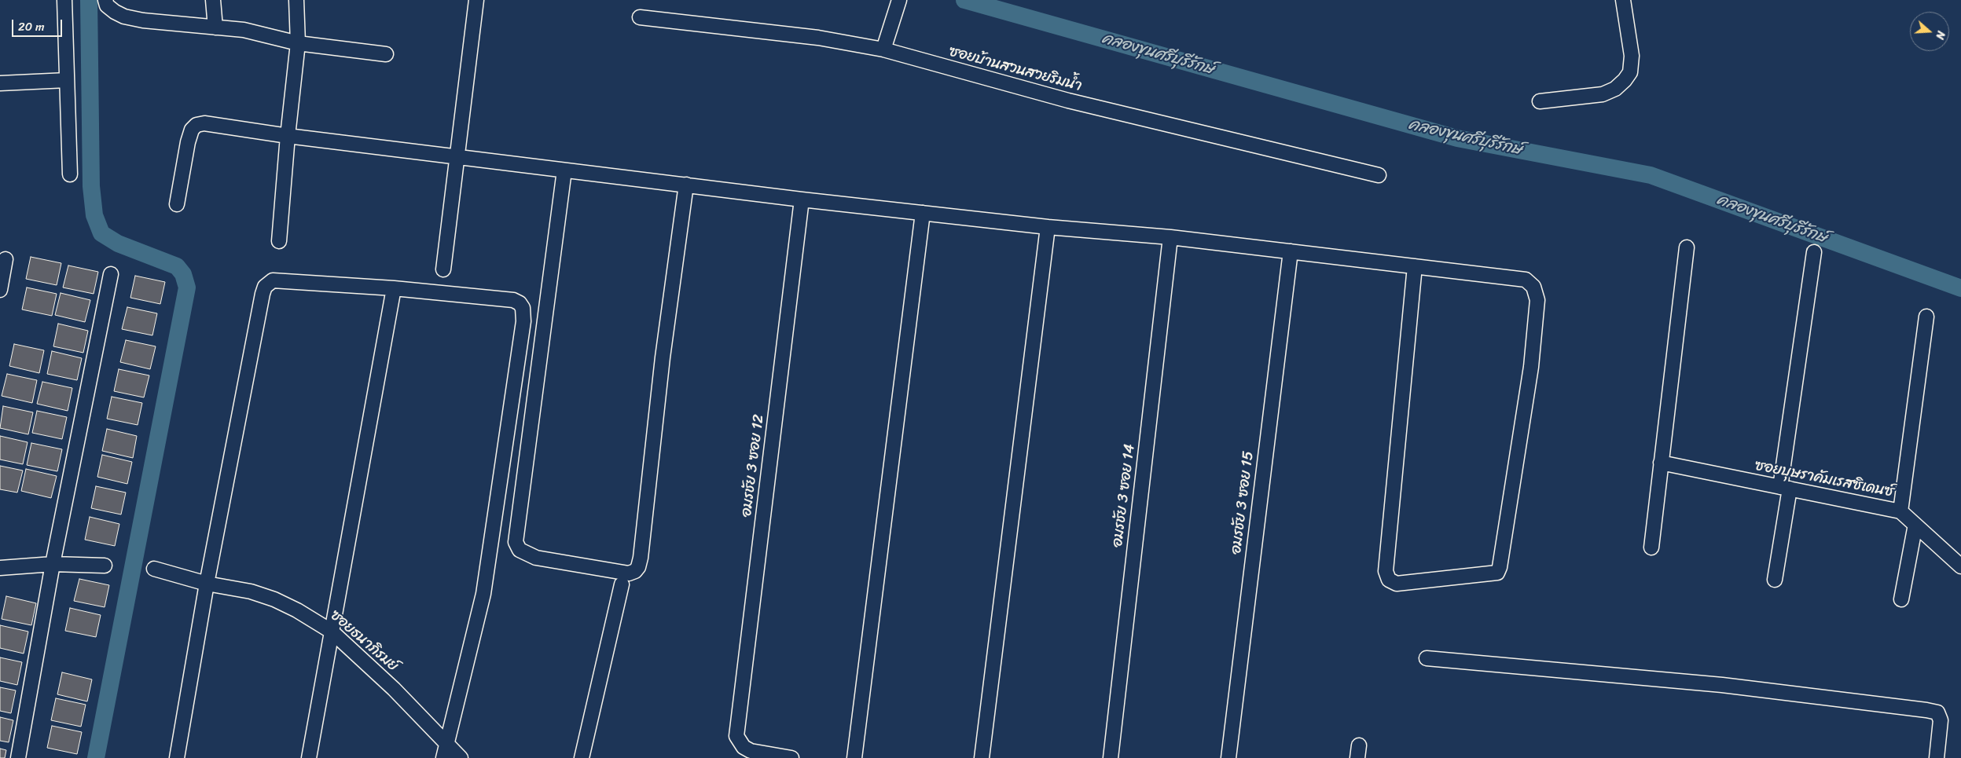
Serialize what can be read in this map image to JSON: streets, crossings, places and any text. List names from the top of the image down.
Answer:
{
  "streets": {
    "street": [
      "ซอยบ้านสวนสวยริมน้ำ",
      "อมรชัย 3 ซอย 12",
      "ซอยบุษราคัมเรสซิเดนซ์",
      "อมรชัย 3 ซอย 14",
      "อมรชัย 3 ซอย 15",
      "ซอยธนาภิรมย์"
    ]
  },
  "water": ["คลองขุนศรีบุรีรักษ์"],
  "scale_bar": "20 m",
  "north": "right"
}
